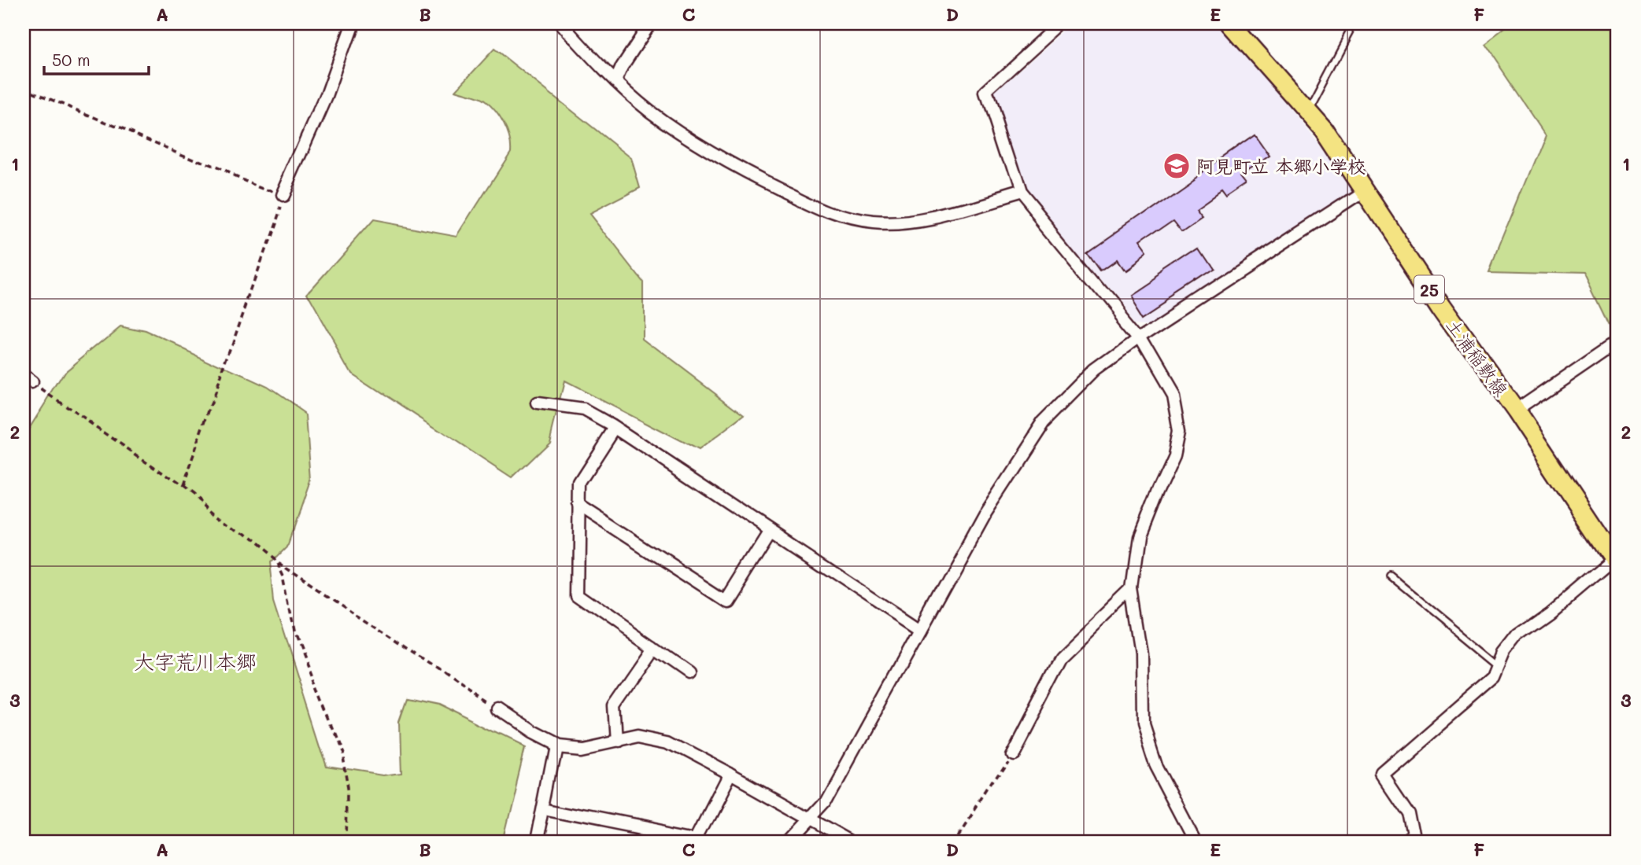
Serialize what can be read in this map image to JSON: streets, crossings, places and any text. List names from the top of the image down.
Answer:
{
  "streets": {
    "main road": ["25", "土浦稲敷線"]
  },
  "districts": ["大字荒川本郷"],
  "places": {
    "school or university": ["阿見町立 本郷小学校"]
  },
  "scale_bar": "50 m",
  "grid": {
    "columns": [
      "A",
      "B",
      "C",
      "D",
      "E",
      "F"
    ],
    "rows": ["1", "2", "3"]
  }
}
